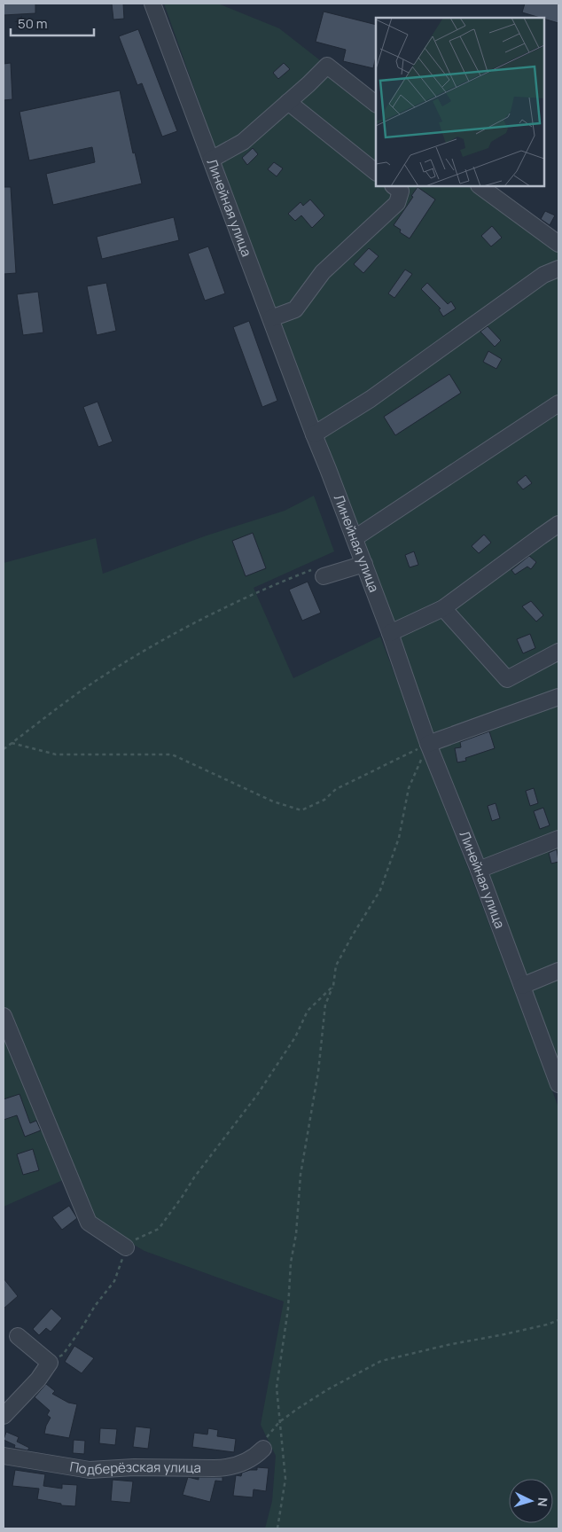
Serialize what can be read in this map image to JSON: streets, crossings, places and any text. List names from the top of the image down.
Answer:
{
  "streets": {
    "street": ["Линейная улица", "Подберёзская улица"]
  },
  "scale_bar": "50 m",
  "north": "right"
}
